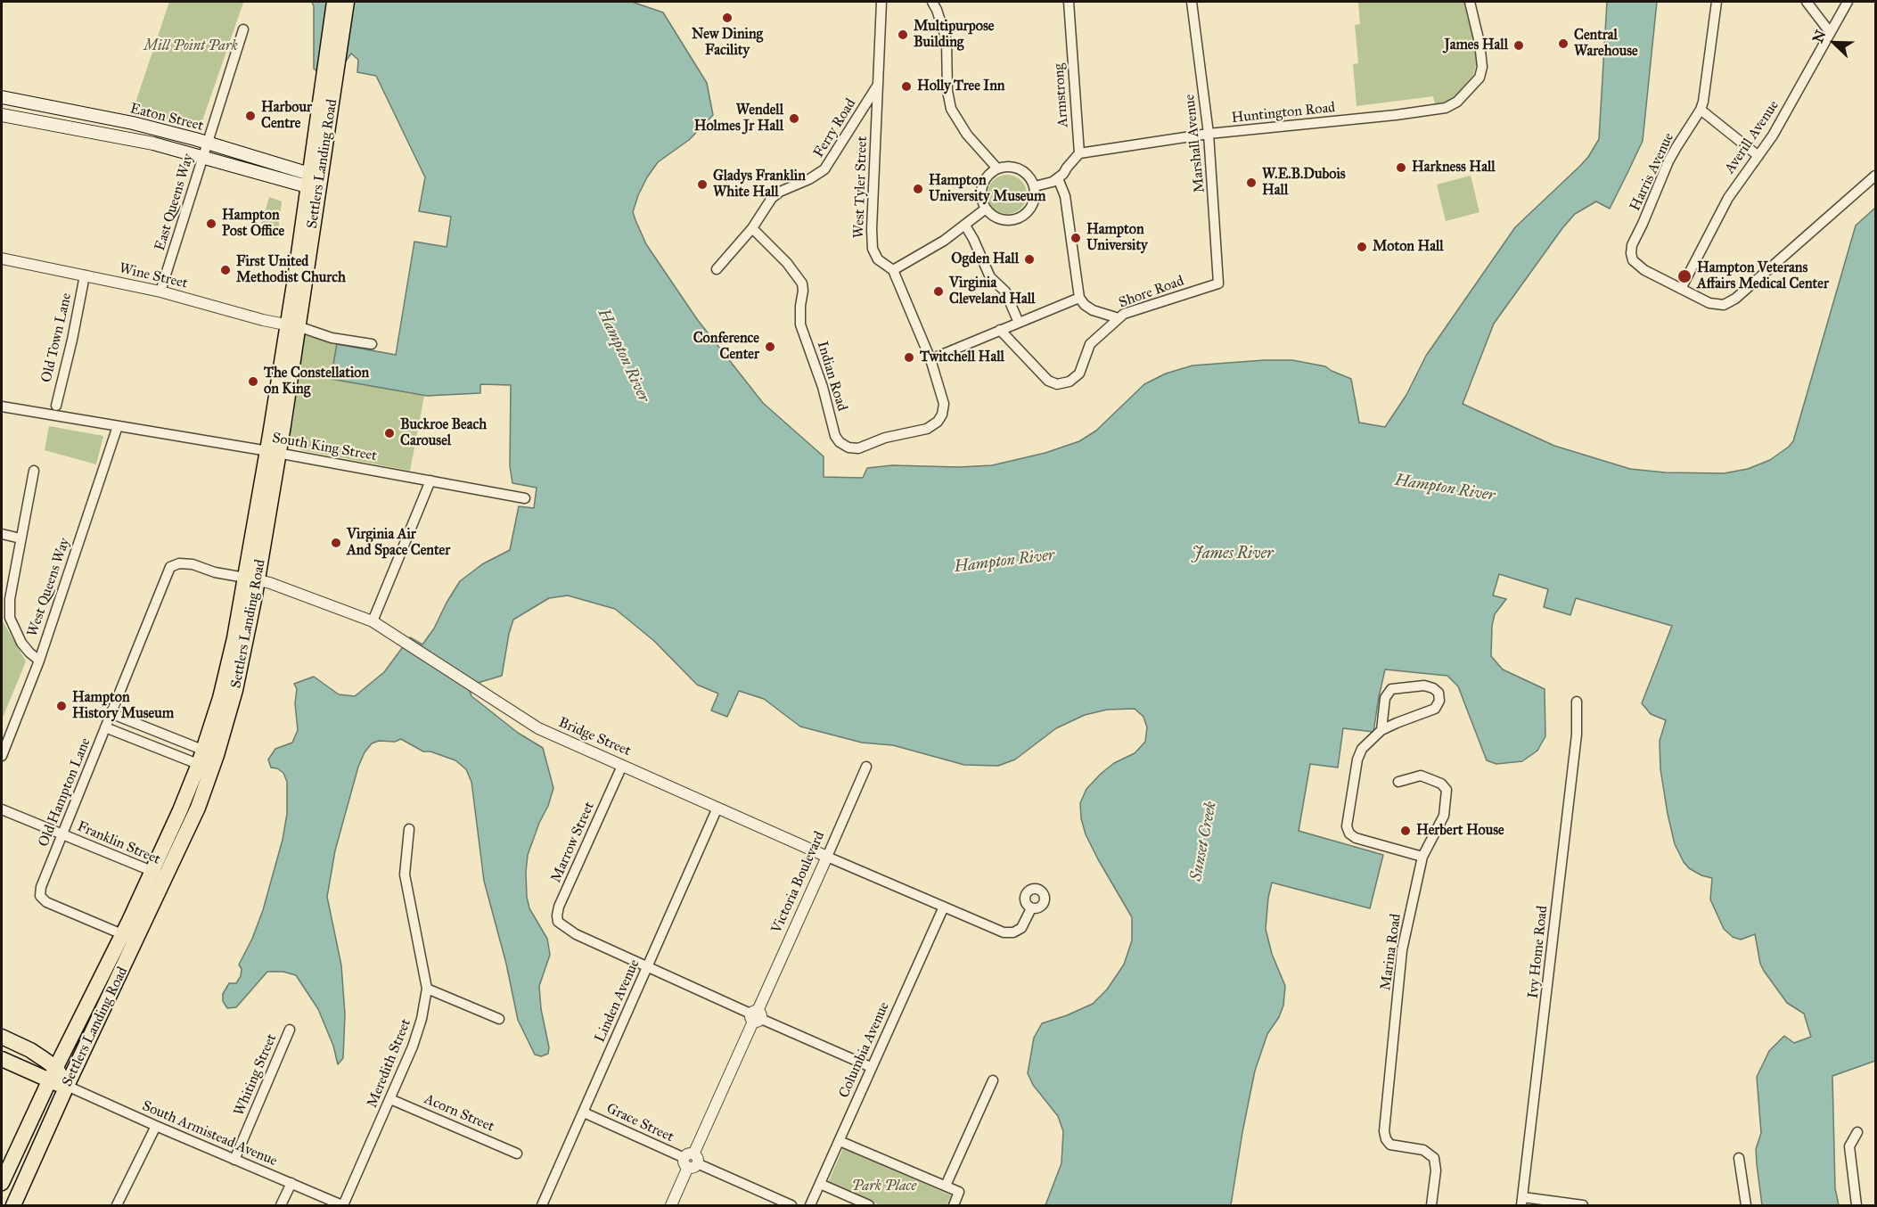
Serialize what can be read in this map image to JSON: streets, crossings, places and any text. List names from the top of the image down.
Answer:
{
  "streets": {
    "main road": ["Eaton Street", "Settlers Landing Road"],
    "street": [
      "Armstrong",
      "Huntington Road",
      "Ferry Road",
      "Averill Avenue",
      "Marshall Avenue",
      "Harris Avenue",
      "West Tyler Street",
      "East Queens Way",
      "Wine Street",
      "Shore Road",
      "Old Town Lane",
      "Indian Road",
      "South King Street",
      "West Queens Way",
      "Bridge Street",
      "Old Hampton Lane",
      "Marrow Street",
      "Franklin Street",
      "Victoria Boulevard",
      "Marina Road",
      "Ivy Home Road",
      "Linden Avenue",
      "Columbia Avenue",
      "Meredith Street",
      "Whiting Street",
      "Acorn Street",
      "Grace Street",
      "South Armistead Avenue"
    ]
  },
  "crossings": [
    ["Armstrong", "Huntington Road"],
    ["Huntington Road", "Marshall Avenue"],
    ["Eaton Street", "Settlers Landing Road"],
    ["Eaton Street", "East Queens Way"],
    ["Ferry Road", "West Tyler Street"],
    ["Ferry Road", "Indian Road"],
    ["Averill Avenue", "Harris Avenue"],
    ["Marshall Avenue", "Shore Road"],
    ["Settlers Landing Road", "Wine Street"],
    ["Settlers Landing Road", "South King Street"],
    ["Settlers Landing Road", "Bridge Street"],
    ["Settlers Landing Road", "Old Hampton Lane"],
    ["Settlers Landing Road", "Franklin Street"],
    ["Settlers Landing Road", "South Armistead Avenue"],
    ["West Tyler Street", "Indian Road"],
    ["East Queens Way", "Wine Street"],
    ["Wine Street", "Old Town Lane"],
    ["South King Street", "West Queens Way"],
    ["Bridge Street", "Old Hampton Lane"],
    ["Bridge Street", "Marrow Street"],
    ["Bridge Street", "Victoria Boulevard"],
    ["Bridge Street", "Linden Avenue"],
    ["Bridge Street", "Columbia Avenue"],
    ["Old Hampton Lane", "Franklin Street"],
    ["Marrow Street", "Linden Avenue"],
    ["Victoria Boulevard", "Grace Street"],
    ["Linden Avenue", "Grace Street"],
    ["Meredith Street", "Acorn Street"],
    ["Meredith Street", "South Armistead Avenue"],
    ["Whiting Street", "South Armistead Avenue"]
  ],
  "water": ["Hampton River", "James River", "Sunset Creek"],
  "parks": ["Mill Point Park", "Park Place"],
  "places": [
    "New Dining Facility",
    "Multipurpose Building",
    "Central Warehouse",
    "James Hall",
    "Holly Tree Inn",
    "Harbour Centre",
    "Wendell Holmes Jr Hall",
    "Harkness Hall",
    "W.E.B.Dubois Hall",
    "Gladys Franklin White Hall",
    "Hampton University Museum",
    "Hampton Post Office",
    "Hampton University",
    "Moton Hall",
    "Ogden Hall",
    "First United Methodist Church",
    "Hampton Veterans Affairs Medical Center",
    "Virginia Cleveland Hall",
    "Conference Center",
    "Twitchell Hall",
    "The Constellation on King",
    "Buckroe Beach Carousel",
    "Virginia Air And Space Center",
    "Hampton History Museum",
    "Herbert House"
  ],
  "north": "top left"
}
